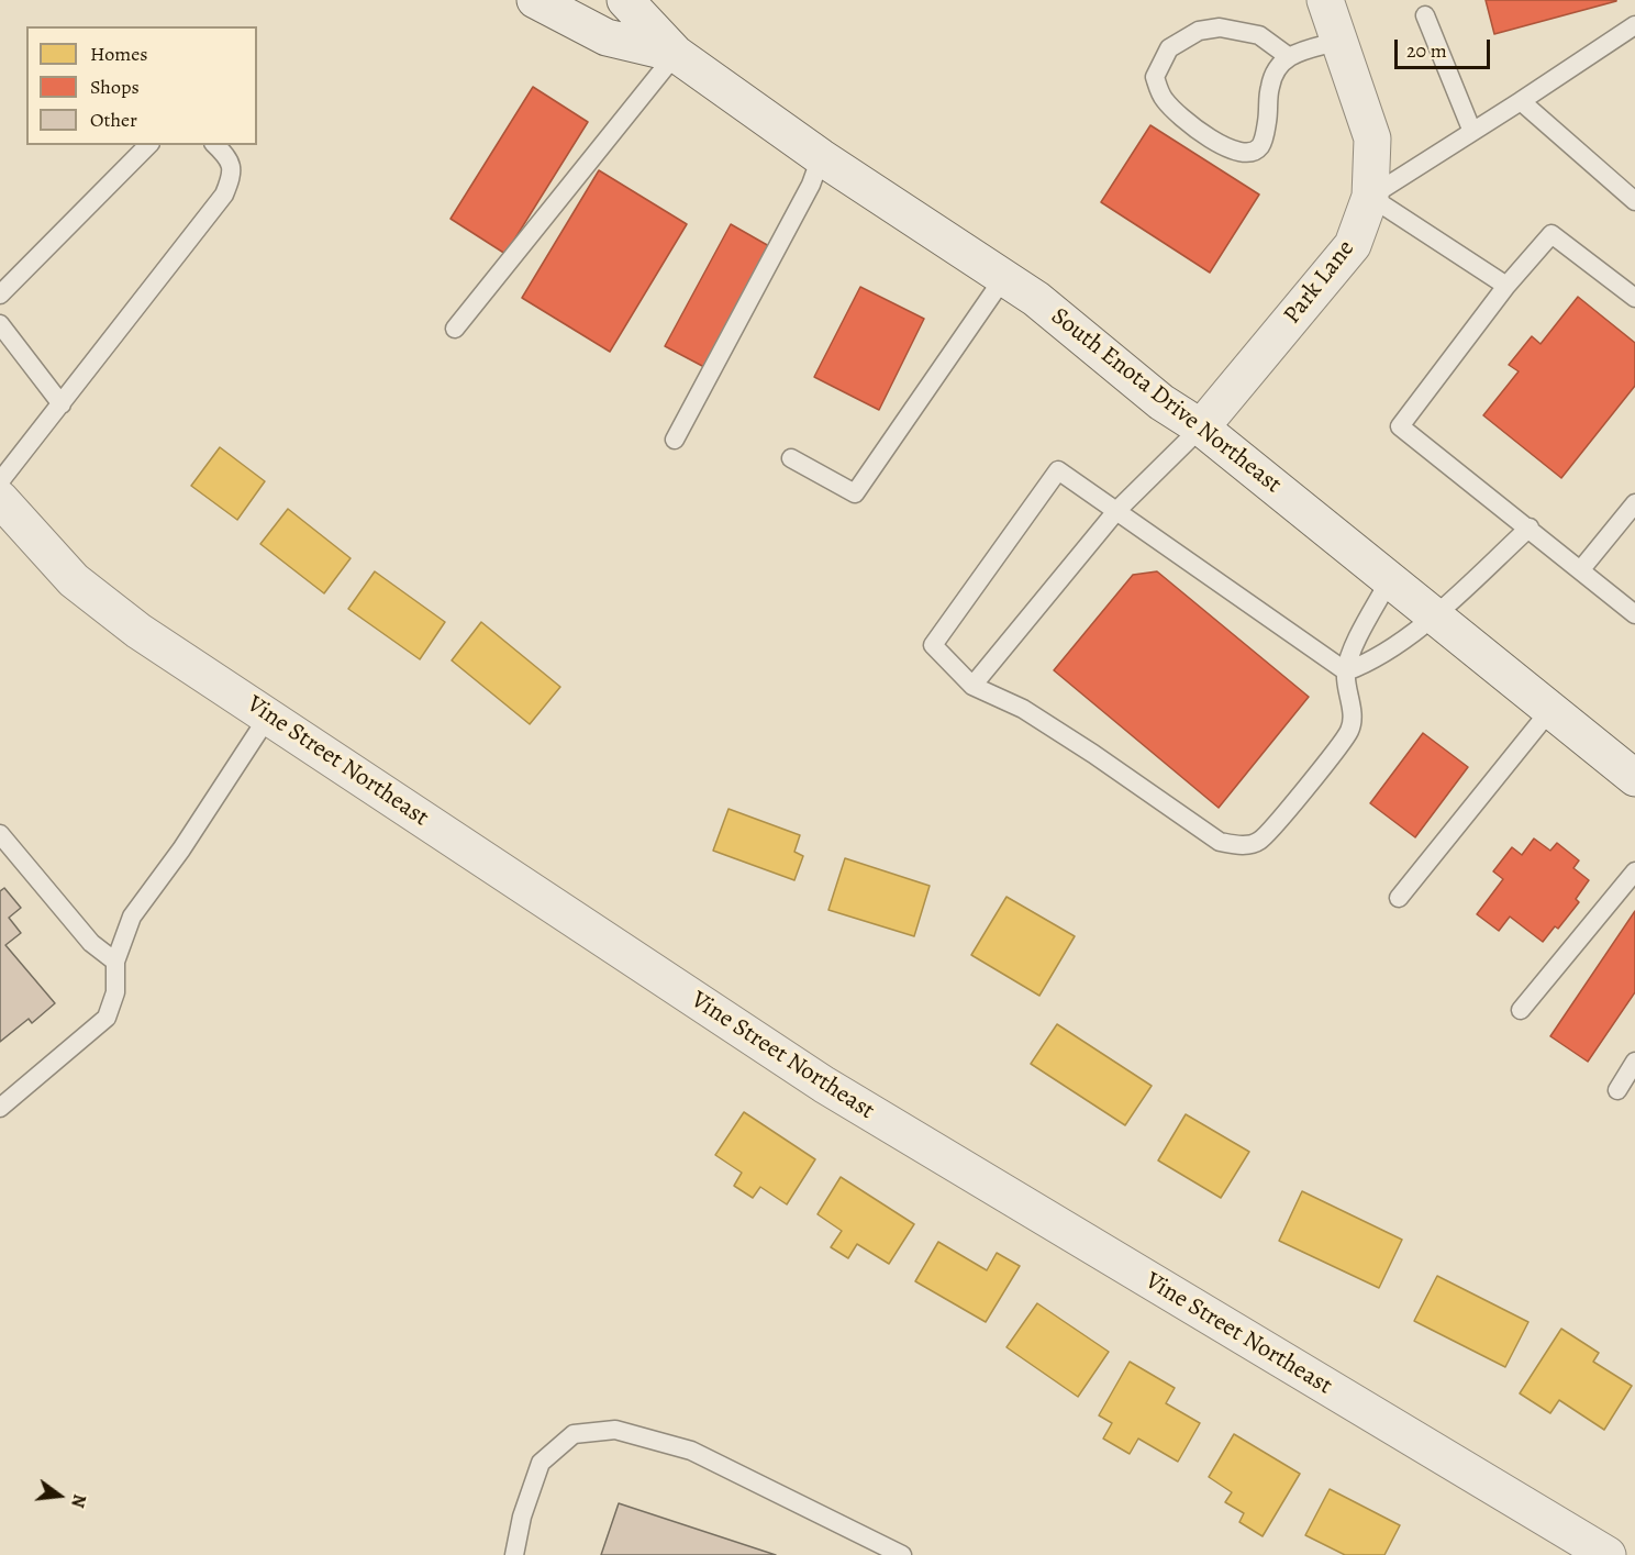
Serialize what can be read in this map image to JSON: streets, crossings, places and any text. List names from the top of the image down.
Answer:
{
  "streets": {
    "street": ["Park Lane", "South Enota Drive Northeast", "Vine Street Northeast"]
  },
  "crossings": [
    ["Park Lane", "South Enota Drive Northeast"]
  ],
  "legend": ["Homes", "Shops", "Other"],
  "scale_bar": "20 m",
  "north": "right"
}
